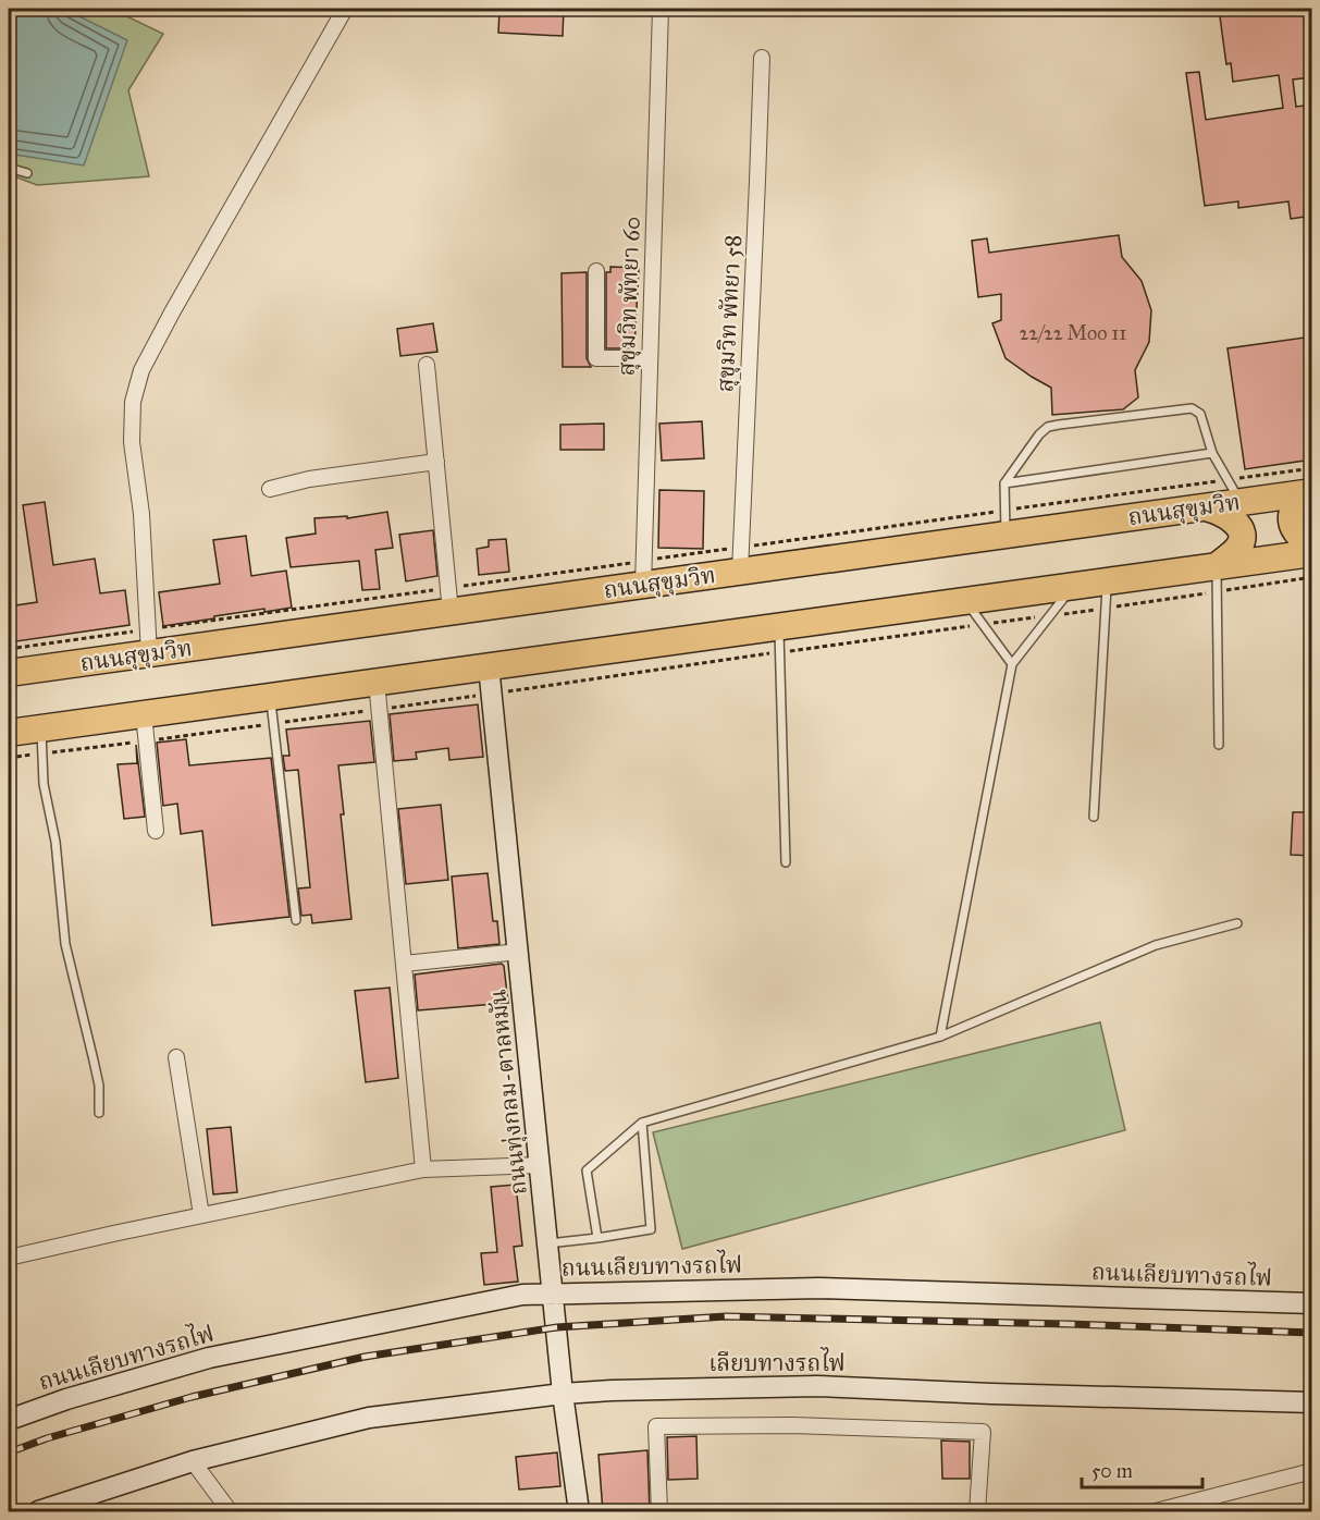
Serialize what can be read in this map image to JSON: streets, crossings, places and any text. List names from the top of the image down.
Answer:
{
  "streets": {
    "highway": ["ถนนสุขุมวิท"],
    "street": [
      "สุขุมวิท พัทยา 60",
      "สุขุมวิท พัทยา 58",
      "ถนนทุ่งกลม-ตาลหมัน",
      "ถนนเลียบทางรถไฟ",
      "เลียบทางรถไฟ"
    ]
  },
  "crossings": [
    ["สุขุมวิท พัทยา 60", "ถนนสุขุมวิท"],
    ["สุขุมวิท พัทยา 58", "ถนนสุขุมวิท"],
    ["ถนนทุ่งกลม-ตาลหมัน", "ถนนเลียบทางรถไฟ"],
    ["ถนนทุ่งกลม-ตาลหมัน", "เลียบทางรถไฟ"]
  ],
  "house_numbers": ["22/22 Moo 11"],
  "scale_bar": "50 m"
}
